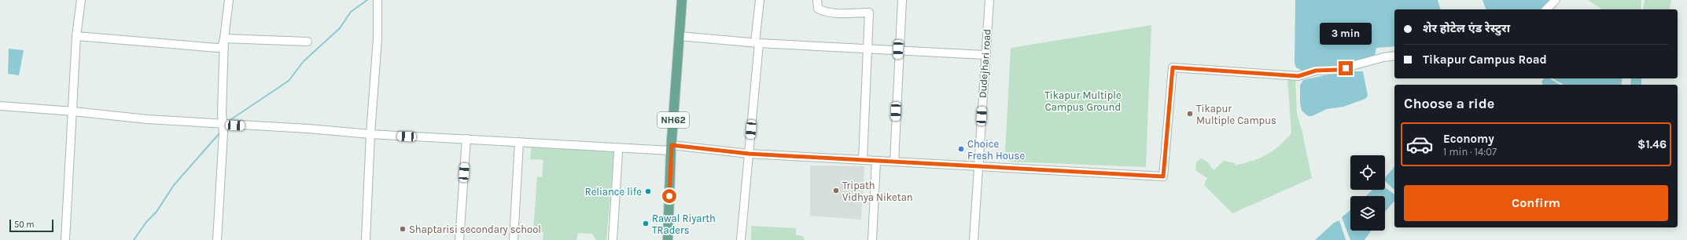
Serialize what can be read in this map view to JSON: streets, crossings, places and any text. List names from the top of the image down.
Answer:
{
  "streets": {
    "main road": ["NH62"],
    "street": ["Dudejhari road"]
  },
  "parks": ["Tikapur Multiple Campus Ground"],
  "places": [
    "Tikapur Multiple Campus",
    "Choice Fresh House",
    "Tripath Vidhya Niketan",
    "Reliance life",
    "Rawal Riyarth TRaders",
    "Shaptarisi secondary school"
  ],
  "scale_bar": "50 m",
  "page": {
    "banner": ["शेर होटेल एंड रेस्टुरा", "Tikapur Campus Road"],
    "bubble": "3 min",
    "heading": "Choose a ride",
    "list": [
      {
        "name": "Economy",
        "note": "1 min · 14:07",
        "value": "$1.46"
      }
    ],
    "buttons": "Confirm",
    "scale": "50 m"
  }
}
